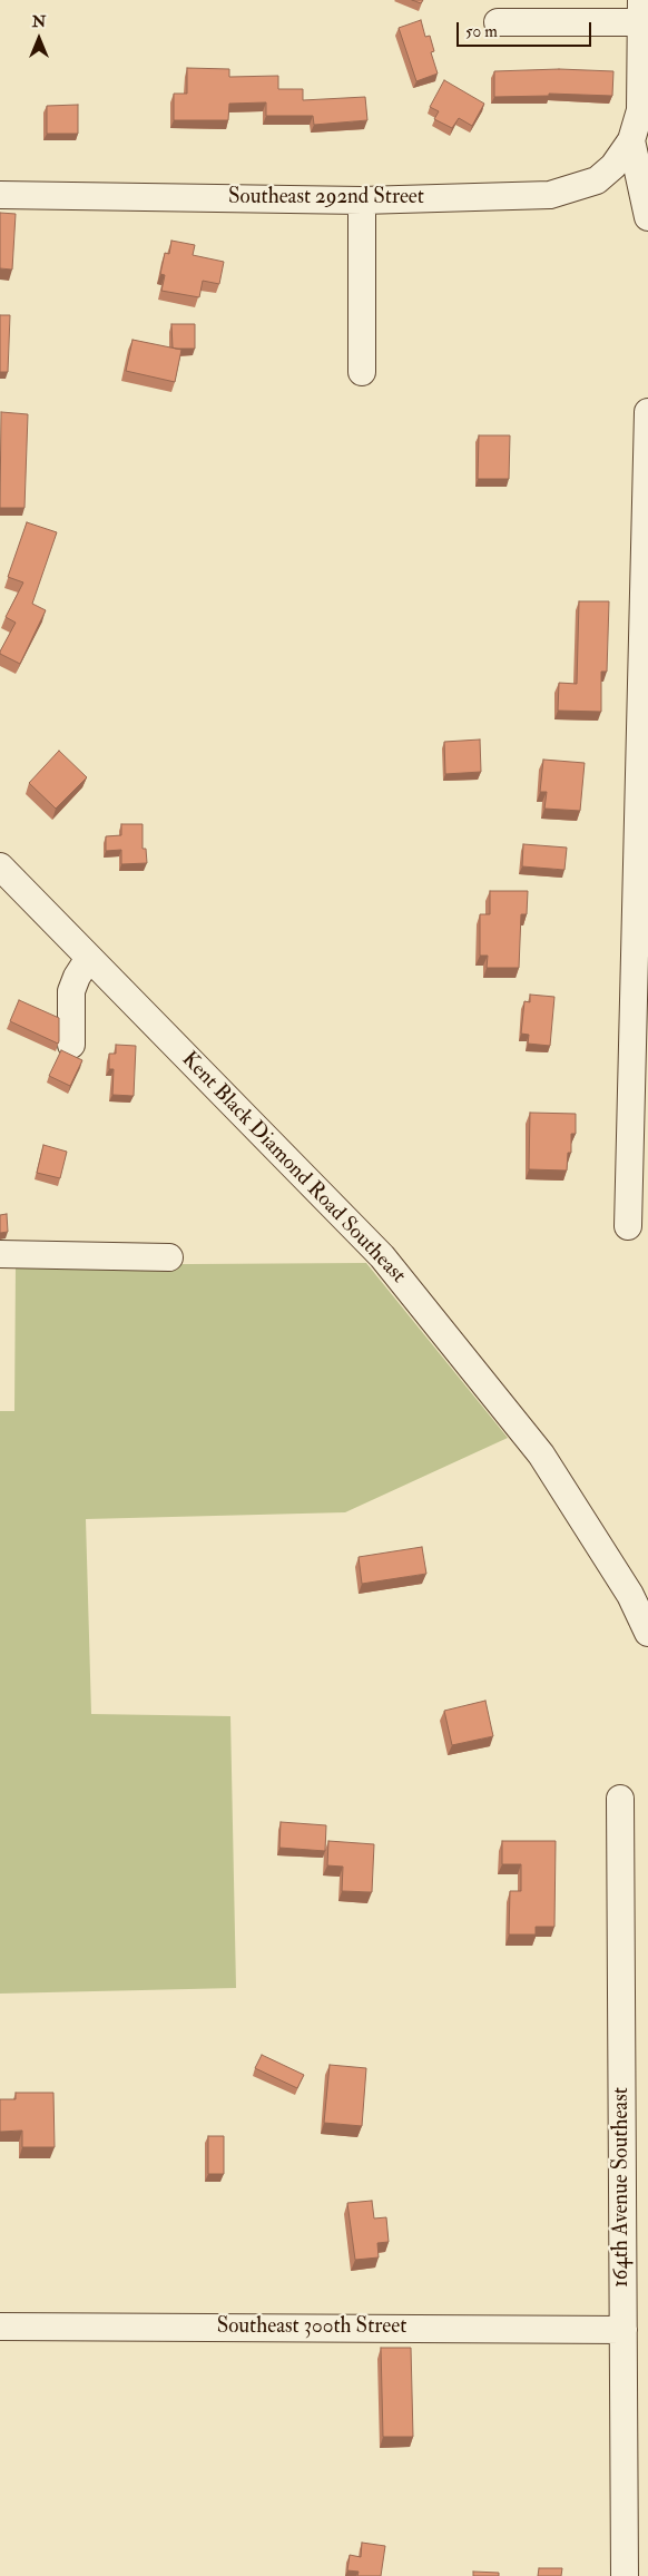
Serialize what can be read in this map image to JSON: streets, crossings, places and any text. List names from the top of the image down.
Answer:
{
  "streets": {
    "street": [
      "Southeast 292nd Street",
      "Kent Black Diamond Road Southeast",
      "164th Avenue Southeast",
      "Southeast 300th Street"
    ]
  },
  "crossings": [
    ["164th Avenue Southeast", "Southeast 300th Street"]
  ],
  "scale_bar": "50 m",
  "north": "top"
}
